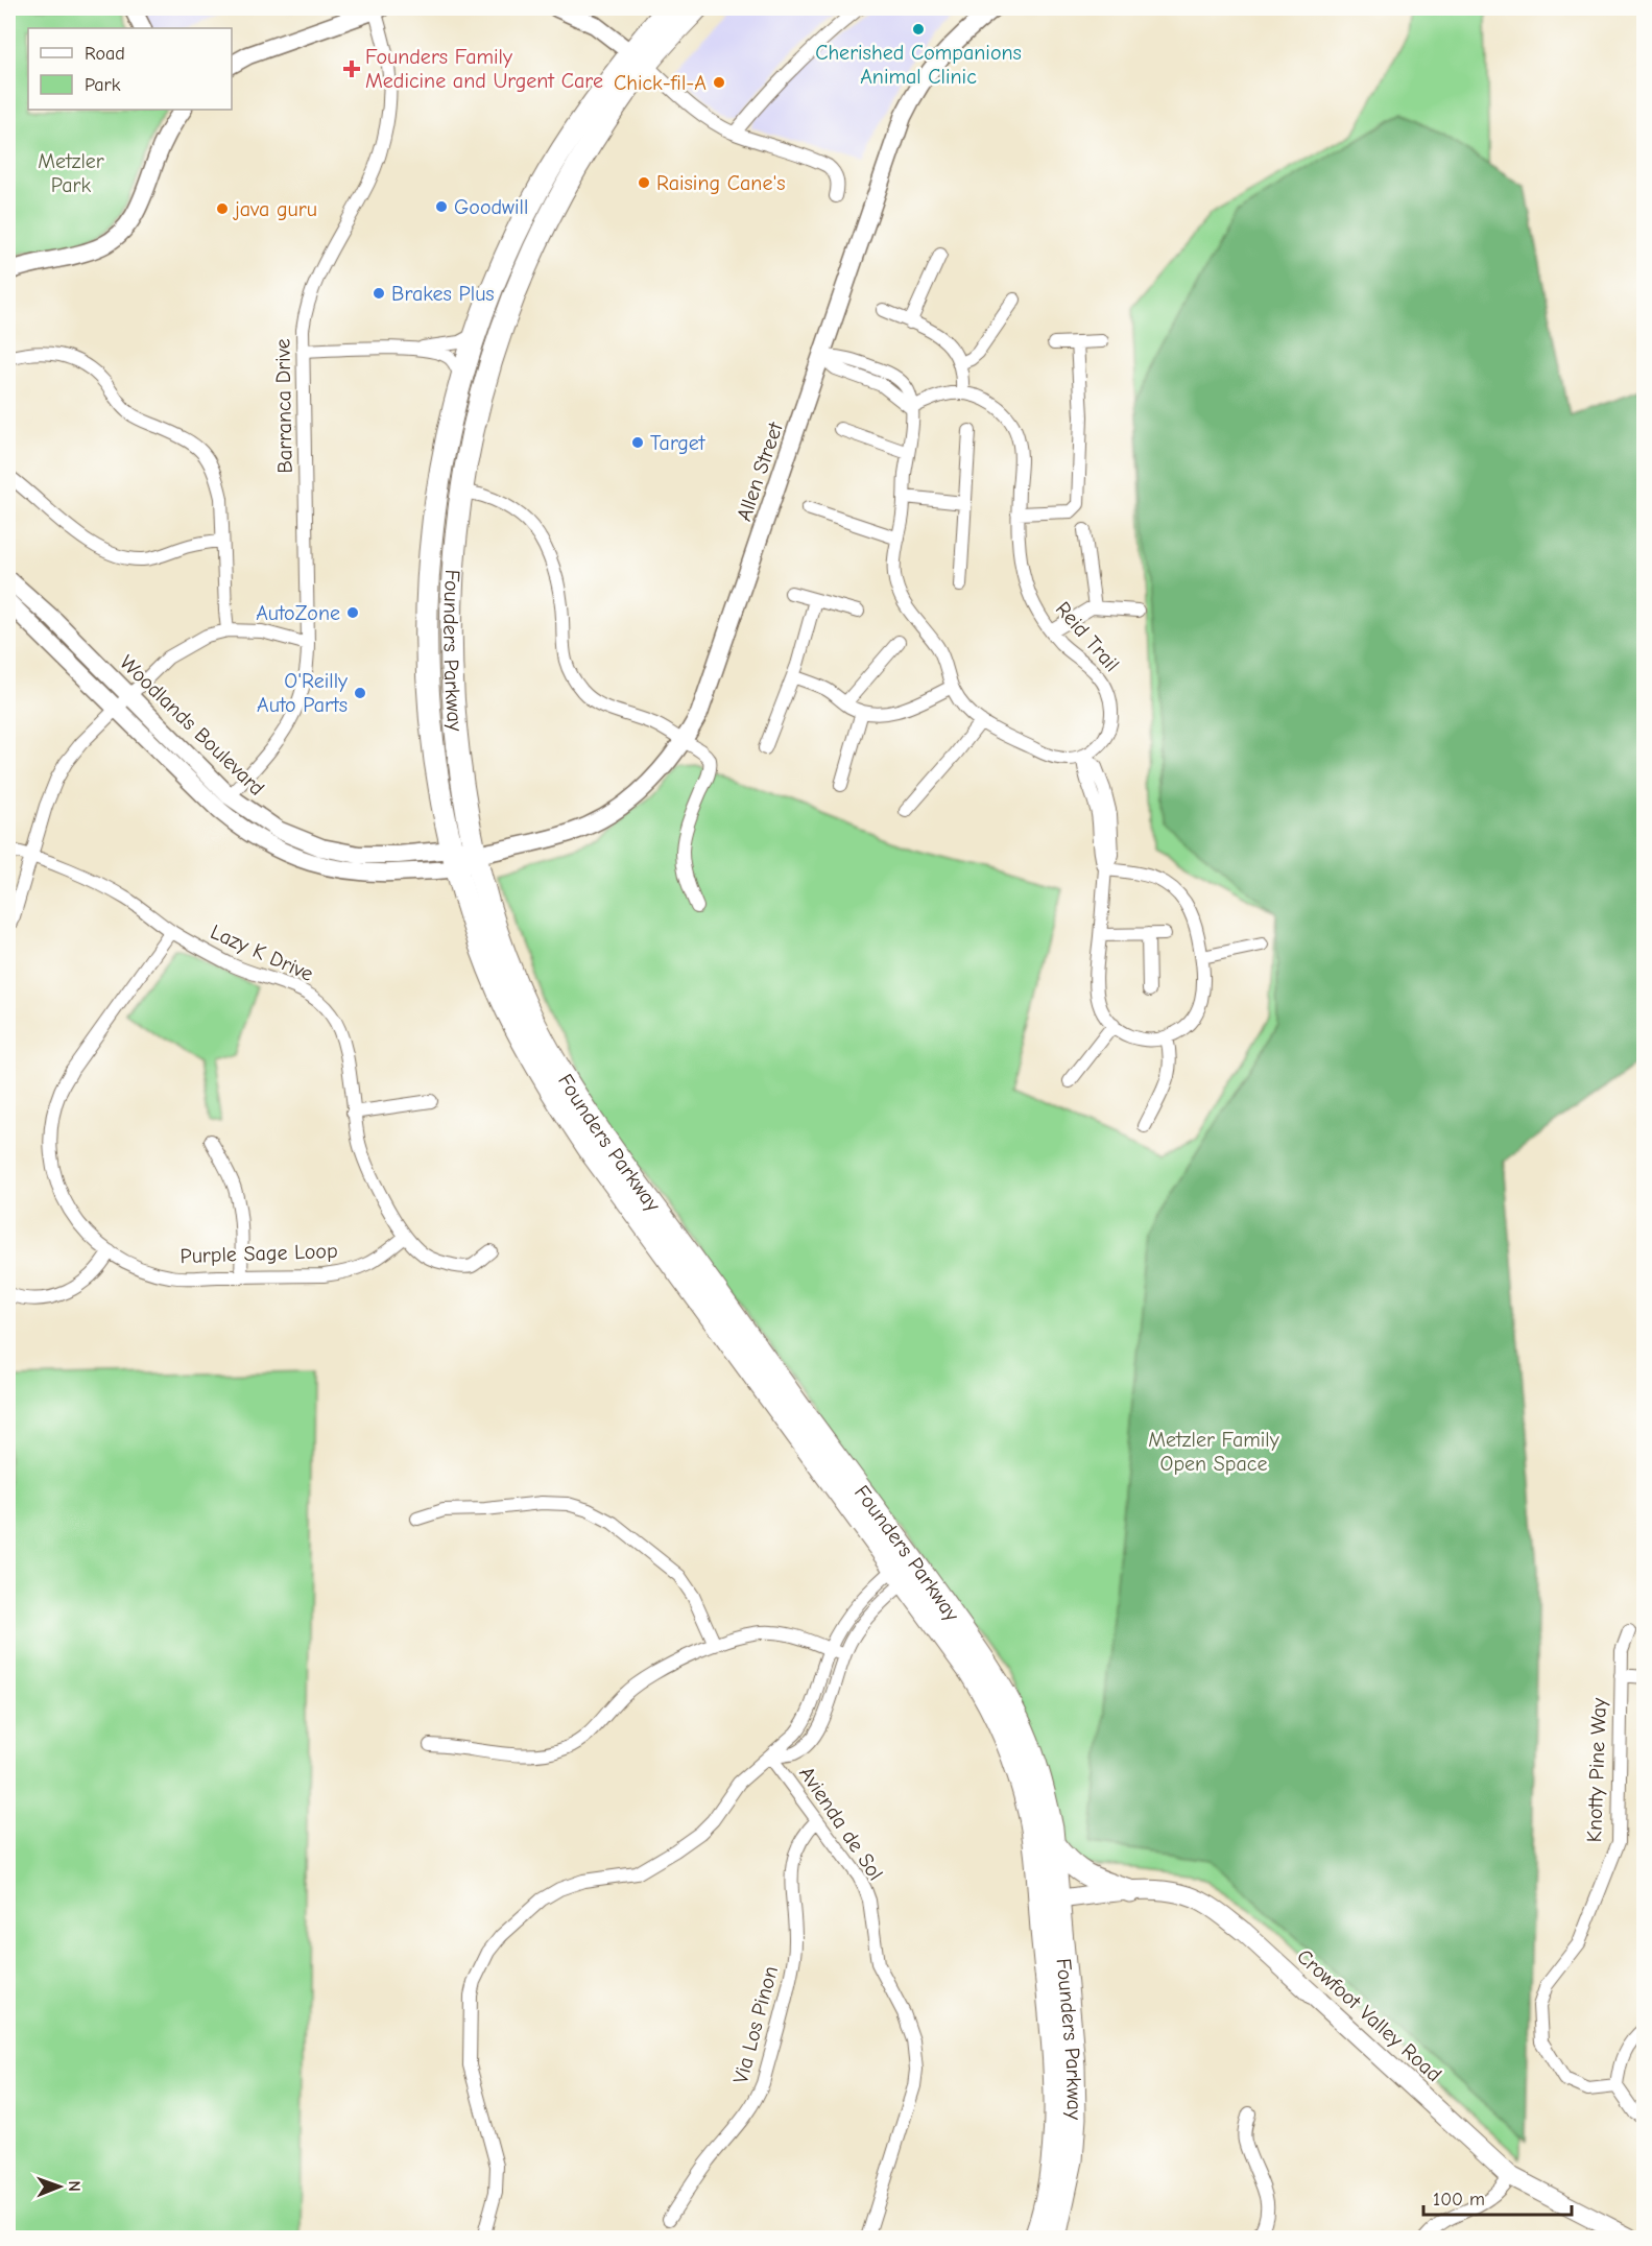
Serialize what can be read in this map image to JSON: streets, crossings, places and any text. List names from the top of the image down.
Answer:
{
  "streets": {
    "highway": ["Founders Parkway"],
    "main road": ["Crowfoot Valley Road"],
    "street": [
      "Barranca Drive",
      "Allen Street",
      "Reid Trail",
      "Woodlands Boulevard",
      "Lazy K Drive",
      "Purple Sage Loop",
      "Knotty Pine Way",
      "Avienda de Sol",
      "Via Los Pinon"
    ]
  },
  "crossings": [
    ["Barranca Drive", "Woodlands Boulevard"],
    ["Allen Street", "Founders Parkway"],
    ["Allen Street", "Woodlands Boulevard"],
    ["Founders Parkway", "Woodlands Boulevard"],
    ["Founders Parkway", "Avienda de Sol"],
    ["Founders Parkway", "Crowfoot Valley Road"],
    ["Lazy K Drive", "Purple Sage Loop"],
    ["Avienda de Sol", "Via Los Pinon"]
  ],
  "parks": ["Metzler Park", "Metzler Family Open Space"],
  "places": {
    "other": [
      "Cherished Companions Animal Clinic",
      "Chick-fil-A",
      "Raising Cane's",
      "Goodwill",
      "java guru",
      "Brakes Plus",
      "Target",
      "AutoZone",
      "O'Reilly Auto Parts"
    ],
    "health": ["Founders Family Medicine and Urgent Care"]
  },
  "legend": ["Road", "Park"],
  "scale_bar": "100 m",
  "north": "right"
}
